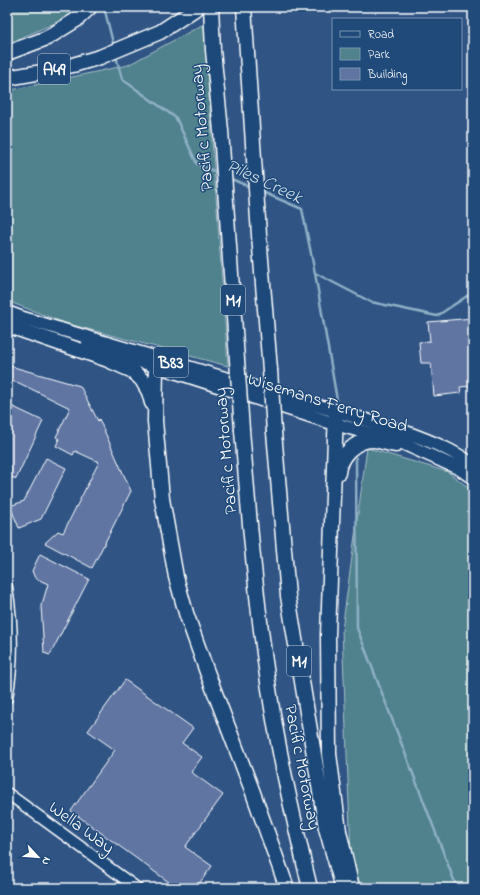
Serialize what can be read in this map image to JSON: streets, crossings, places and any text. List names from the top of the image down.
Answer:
{
  "streets": {
    "highway": ["A49", "Pacific Motorway", "M1"],
    "main road": ["B83", "Wisemans Ferry Road"],
    "street": ["Wella Way"]
  },
  "water": ["Piles Creek"],
  "legend": ["Road", "Park", "Building"],
  "north": "bottom right"
}
